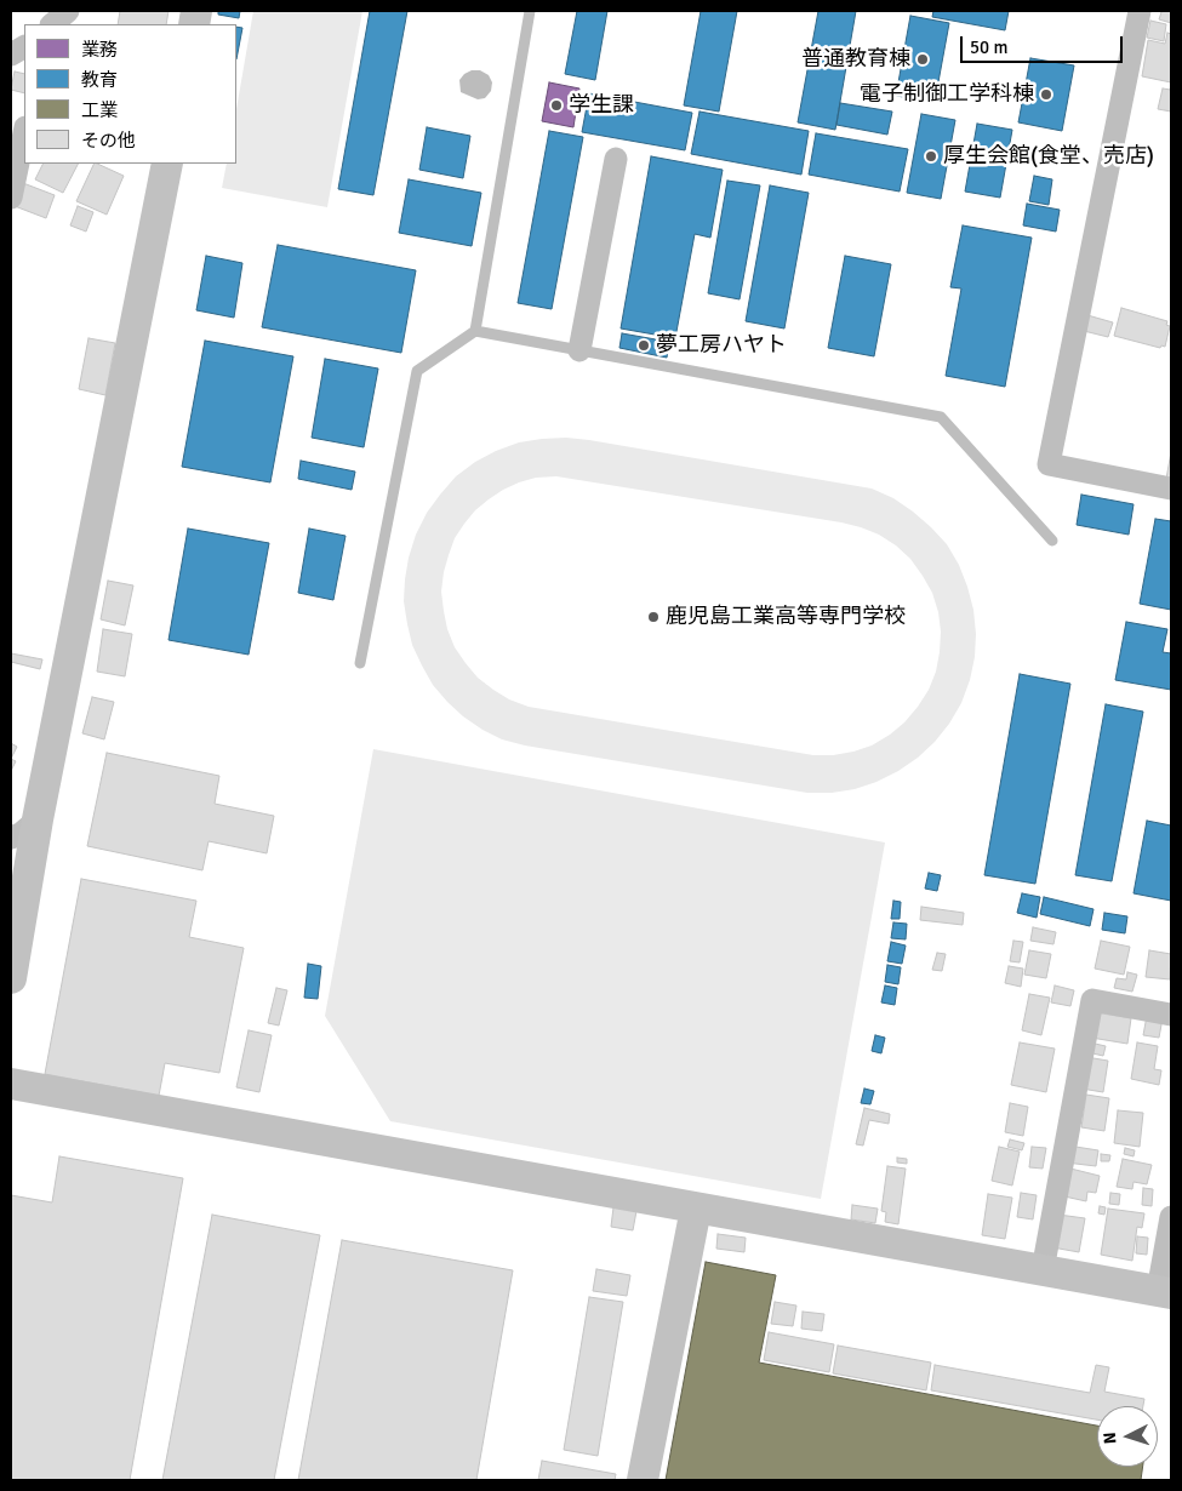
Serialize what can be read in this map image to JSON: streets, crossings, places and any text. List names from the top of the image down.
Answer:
{
  "places": [
    "普通教育棟",
    "電子制御工学科棟",
    "学生課",
    "厚生会館(食堂、売店)",
    "夢工房ハヤト",
    "鹿児島工業高等専門学校"
  ],
  "legend": [
    "業務",
    "教育",
    "工業",
    "その他"
  ],
  "scale_bar": "50 m",
  "north": "left"
}
